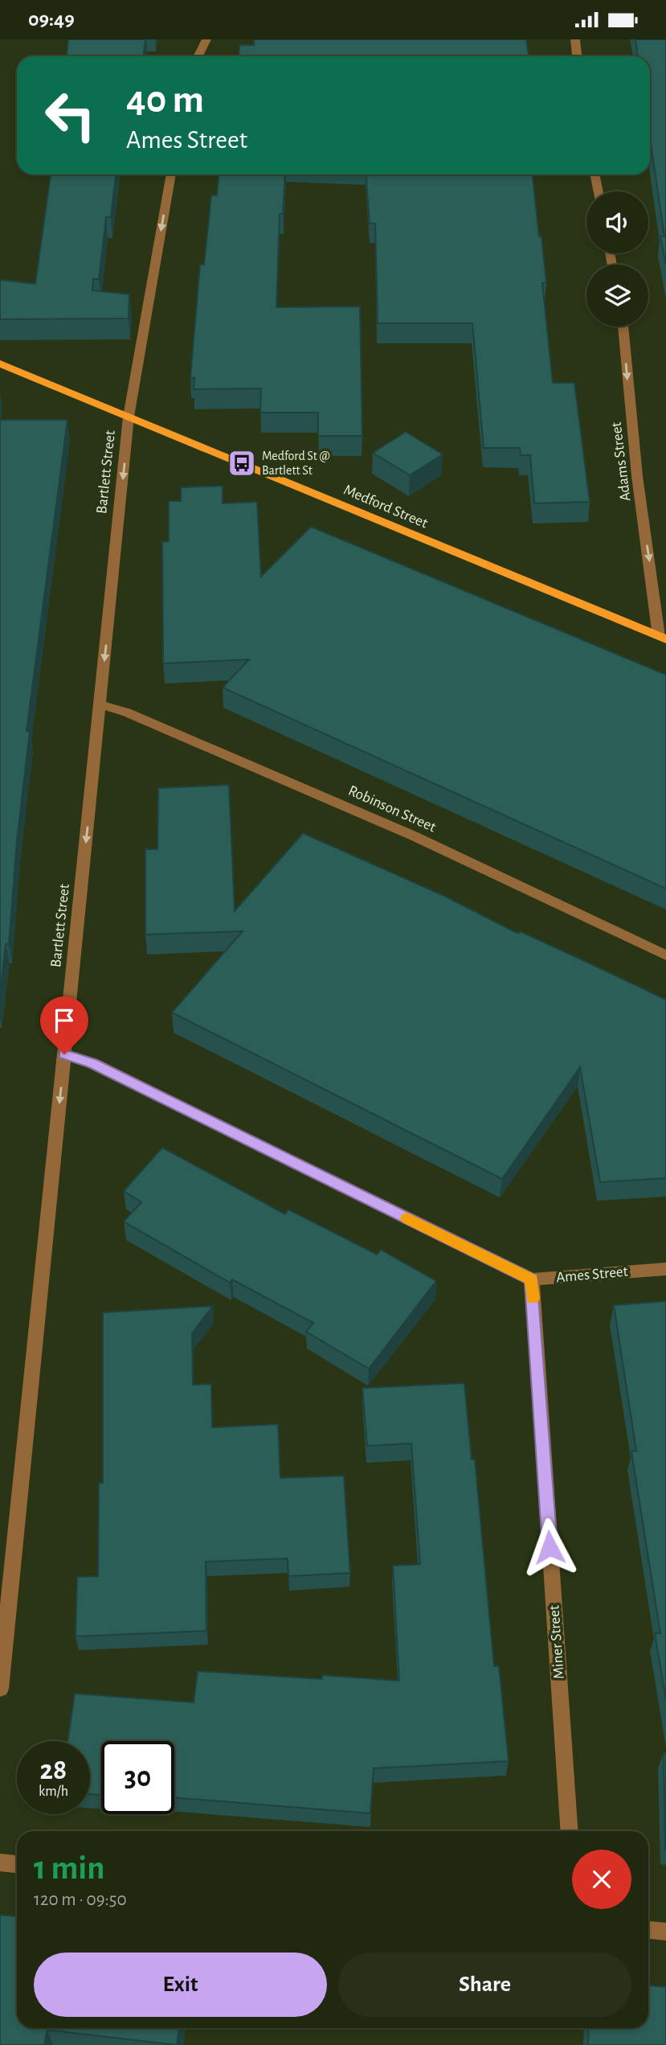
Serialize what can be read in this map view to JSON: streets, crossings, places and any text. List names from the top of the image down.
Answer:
{
  "streets": {
    "main road": ["Medford Street"],
    "street": [
      "Adams Street",
      "Bartlett Street",
      "Robinson Street",
      "Ames Street",
      "Miner Street"
    ]
  },
  "crossings": [
    ["Adams Street", "Medford Street"],
    ["Bartlett Street", "Medford Street"],
    ["Bartlett Street", "Robinson Street"],
    ["Ames Street", "Miner Street"]
  ],
  "one_way": ["Adams Street", "Bartlett Street"],
  "places": {
    "bus stop": ["Medford St @ Bartlett St"]
  },
  "page": {
    "status": "09:49",
    "turn": ["40 m", "Ames Street"],
    "speed": "28 km/h",
    "limit": "30",
    "heading": ["1 min", "120 m · 09:50"],
    "buttons": ["Exit", "Share"]
  }
}
